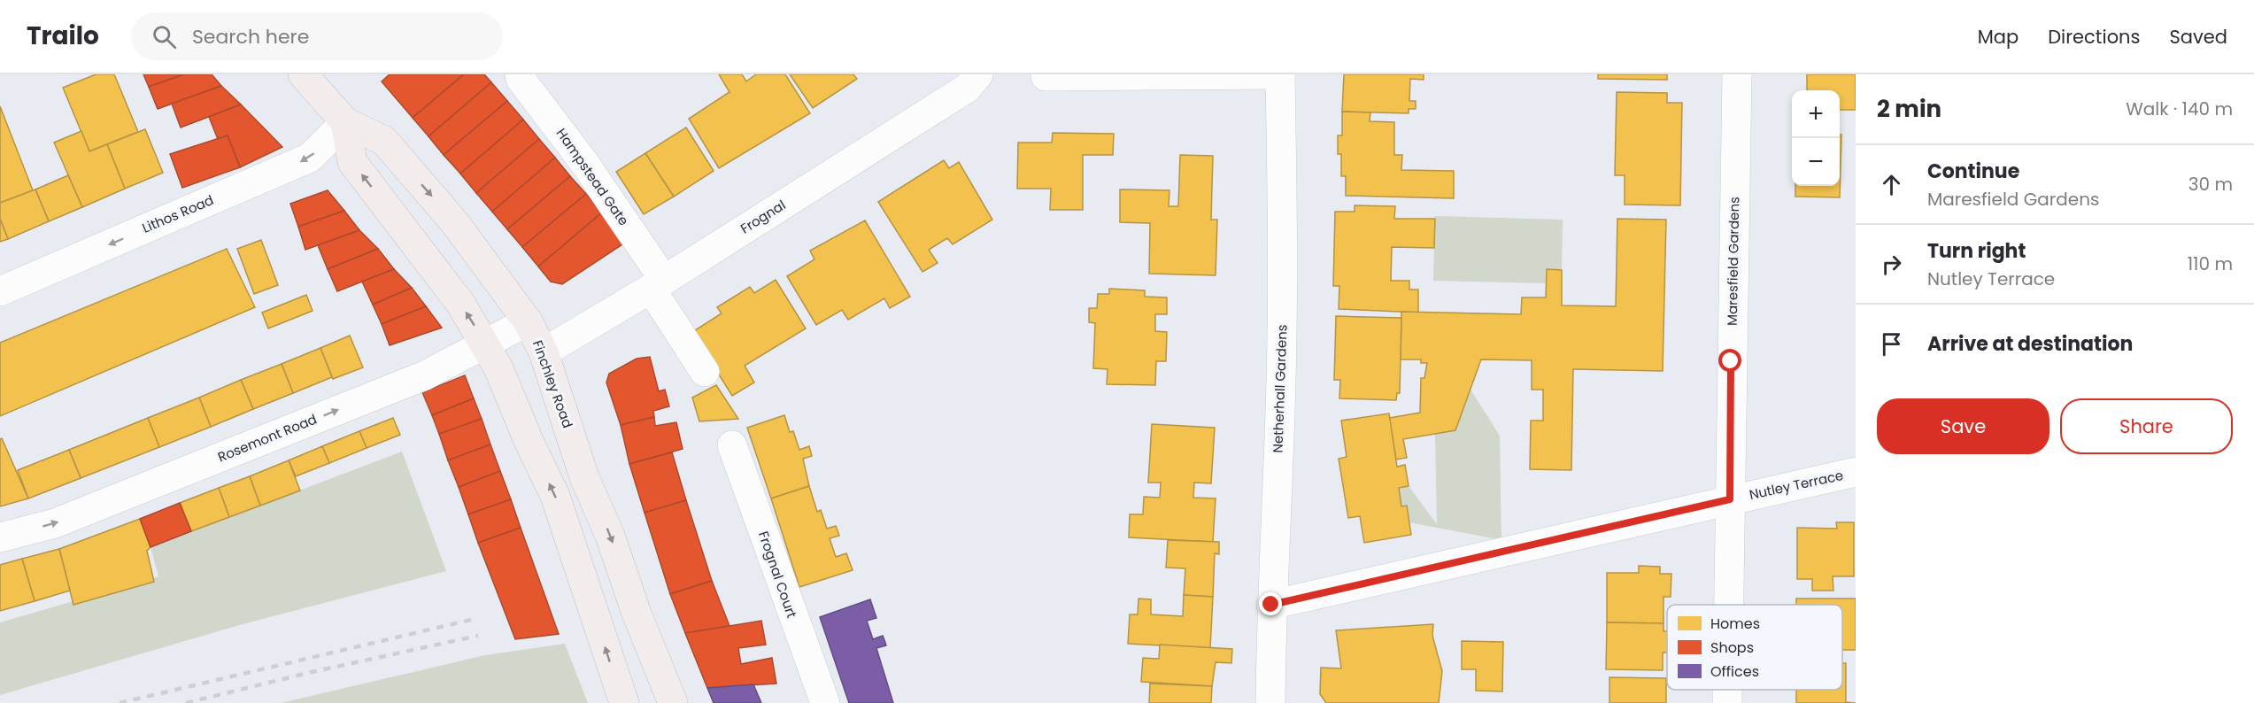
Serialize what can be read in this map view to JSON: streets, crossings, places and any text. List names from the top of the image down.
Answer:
{
  "streets": {
    "highway": ["Finchley Road"],
    "street": [
      "Hampstead Gate",
      "Lithos Road",
      "Frognal",
      "Maresfield Gardens",
      "Netherhall Gardens",
      "Rosemont Road",
      "Nutley Terrace",
      "Frognal Court"
    ]
  },
  "crossings": [
    ["Hampstead Gate", "Frognal"],
    ["Lithos Road", "Finchley Road"],
    ["Frognal", "Finchley Road"],
    ["Maresfield Gardens", "Nutley Terrace"],
    ["Finchley Road", "Rosemont Road"],
    ["Netherhall Gardens", "Nutley Terrace"]
  ],
  "one_way": ["Lithos Road", "Rosemont Road"],
  "legend": ["Homes", "Shops", "Offices"],
  "page": {
    "header": "Trailo",
    "search": "Search here",
    "nav": ["Map", "Directions", "Saved"],
    "heading": ["2 min", "Walk · 140 m"],
    "map_buttons": ["+", "−"],
    "list": [
      ["Continue", "Maresfield Gardens", "30 m"],
      ["Turn right", "Nutley Terrace", "110 m"],
      "Arrive at destination"
    ],
    "buttons": ["Save", "Share"]
  }
}
